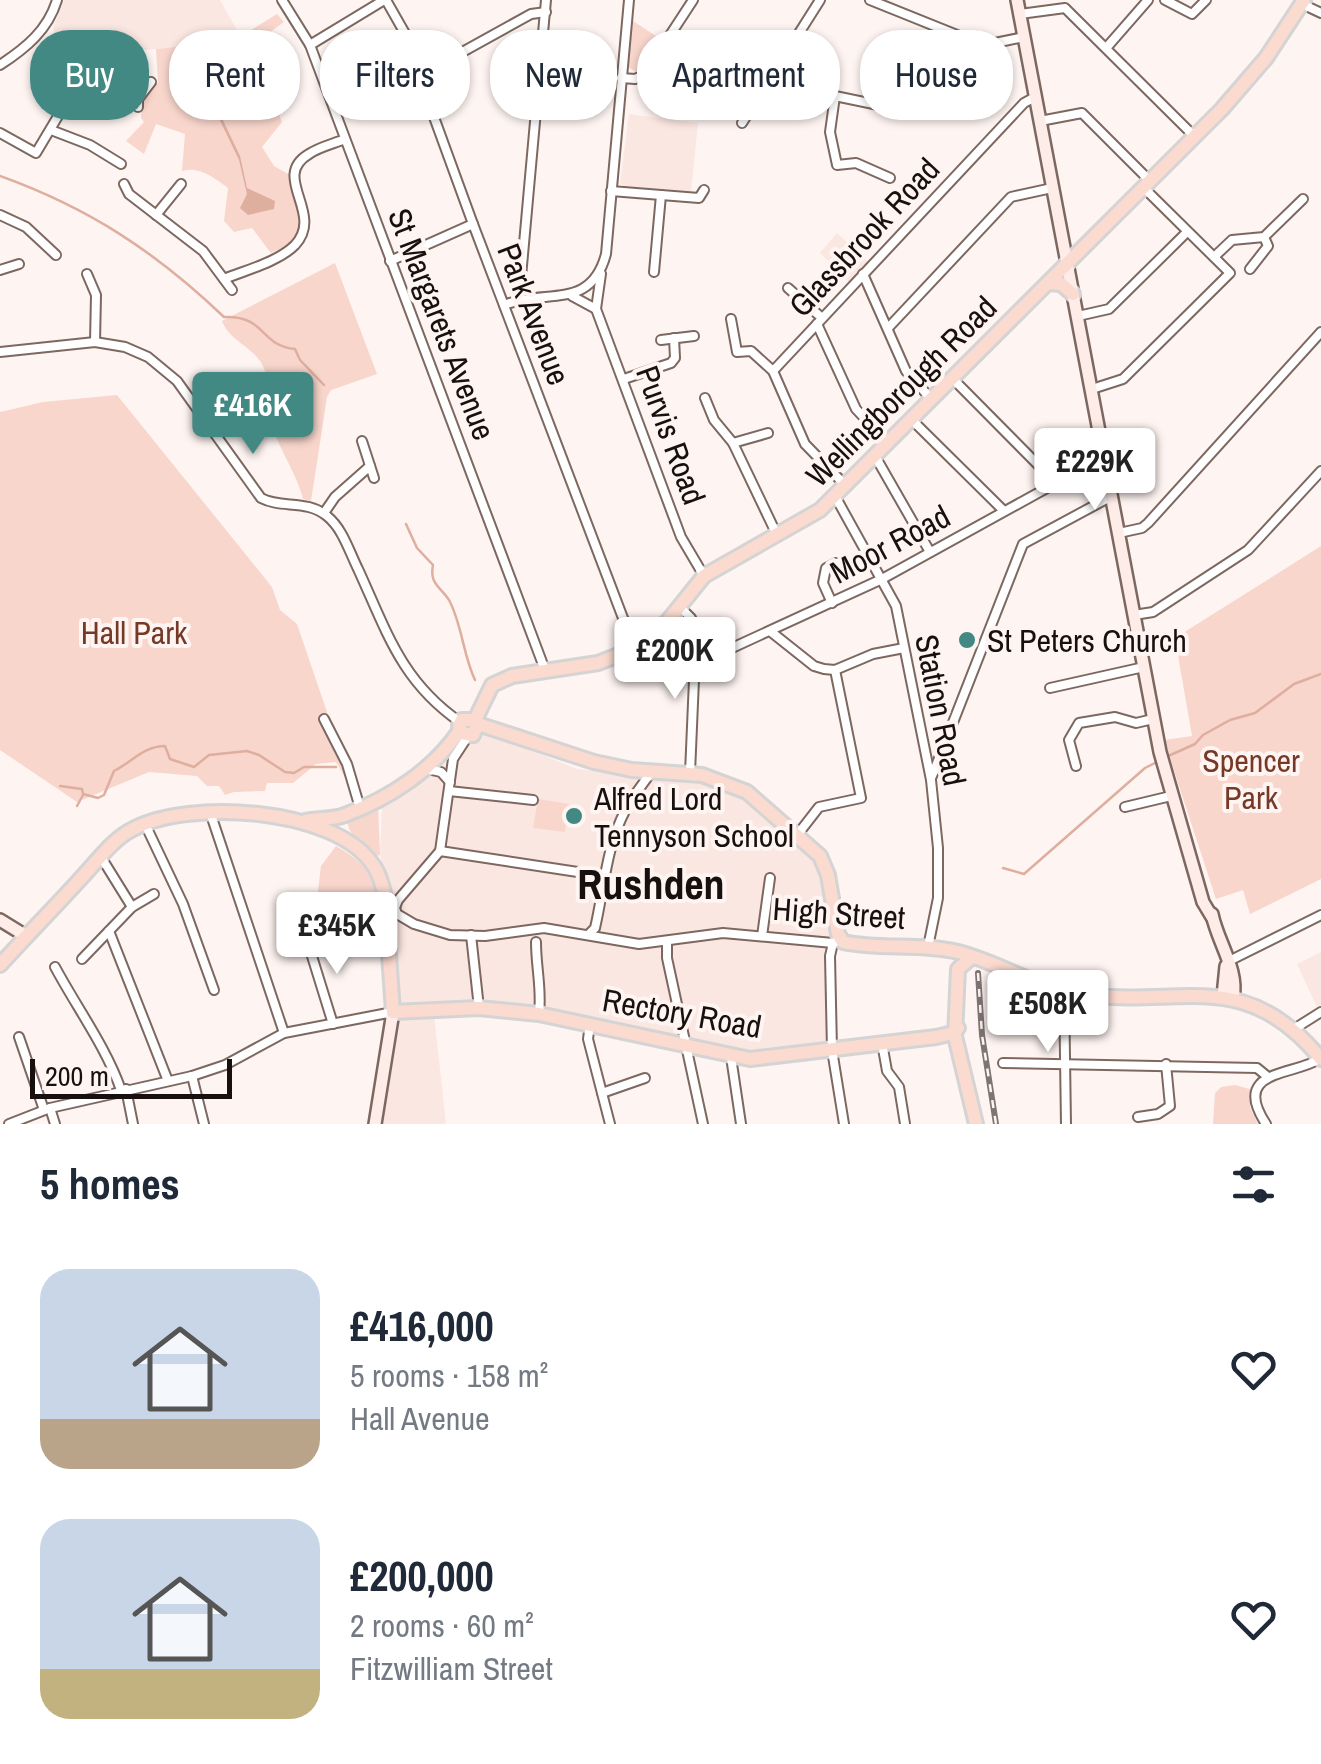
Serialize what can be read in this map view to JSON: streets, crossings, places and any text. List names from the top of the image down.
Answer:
{
  "streets": {
    "main road": ["Wellingborough Road", "High Street", "Rectory Road"],
    "street": [
      "Glassbrook Road",
      "Park Avenue",
      "St Margarets Avenue",
      "Purvis Road",
      "Moor Road",
      "Station Road"
    ]
  },
  "crossings": [
    ["Park Avenue", "Wellingborough Road"],
    ["St Margarets Avenue", "Wellingborough Road"],
    ["Wellingborough Road", "Purvis Road"],
    ["Wellingborough Road", "Station Road"],
    ["Moor Road", "Station Road"],
    ["Station Road", "High Street"]
  ],
  "districts": ["Rushden"],
  "parks": ["Hall Park", "Spencer Park"],
  "places": ["St Peters Church", "Alfred Lord Tennyson School"],
  "scale_bar": "200 m",
  "page": {
    "chip": [
      "Buy",
      "Rent",
      "Filters",
      "New",
      "Apartment",
      "House"
    ],
    "price": [
      "£416K",
      "£229K",
      "£200K",
      "£345K",
      "£508K"
    ],
    "scale": "200 m",
    "heading": "5 homes",
    "list": [
      {
        "name": "£416,000",
        "note": "5 rooms · 158 m² · Hall Avenue"
      },
      {
        "name": "£200,000",
        "note": "2 rooms · 60 m² · Fitzwilliam Street"
      }
    ]
  }
}
